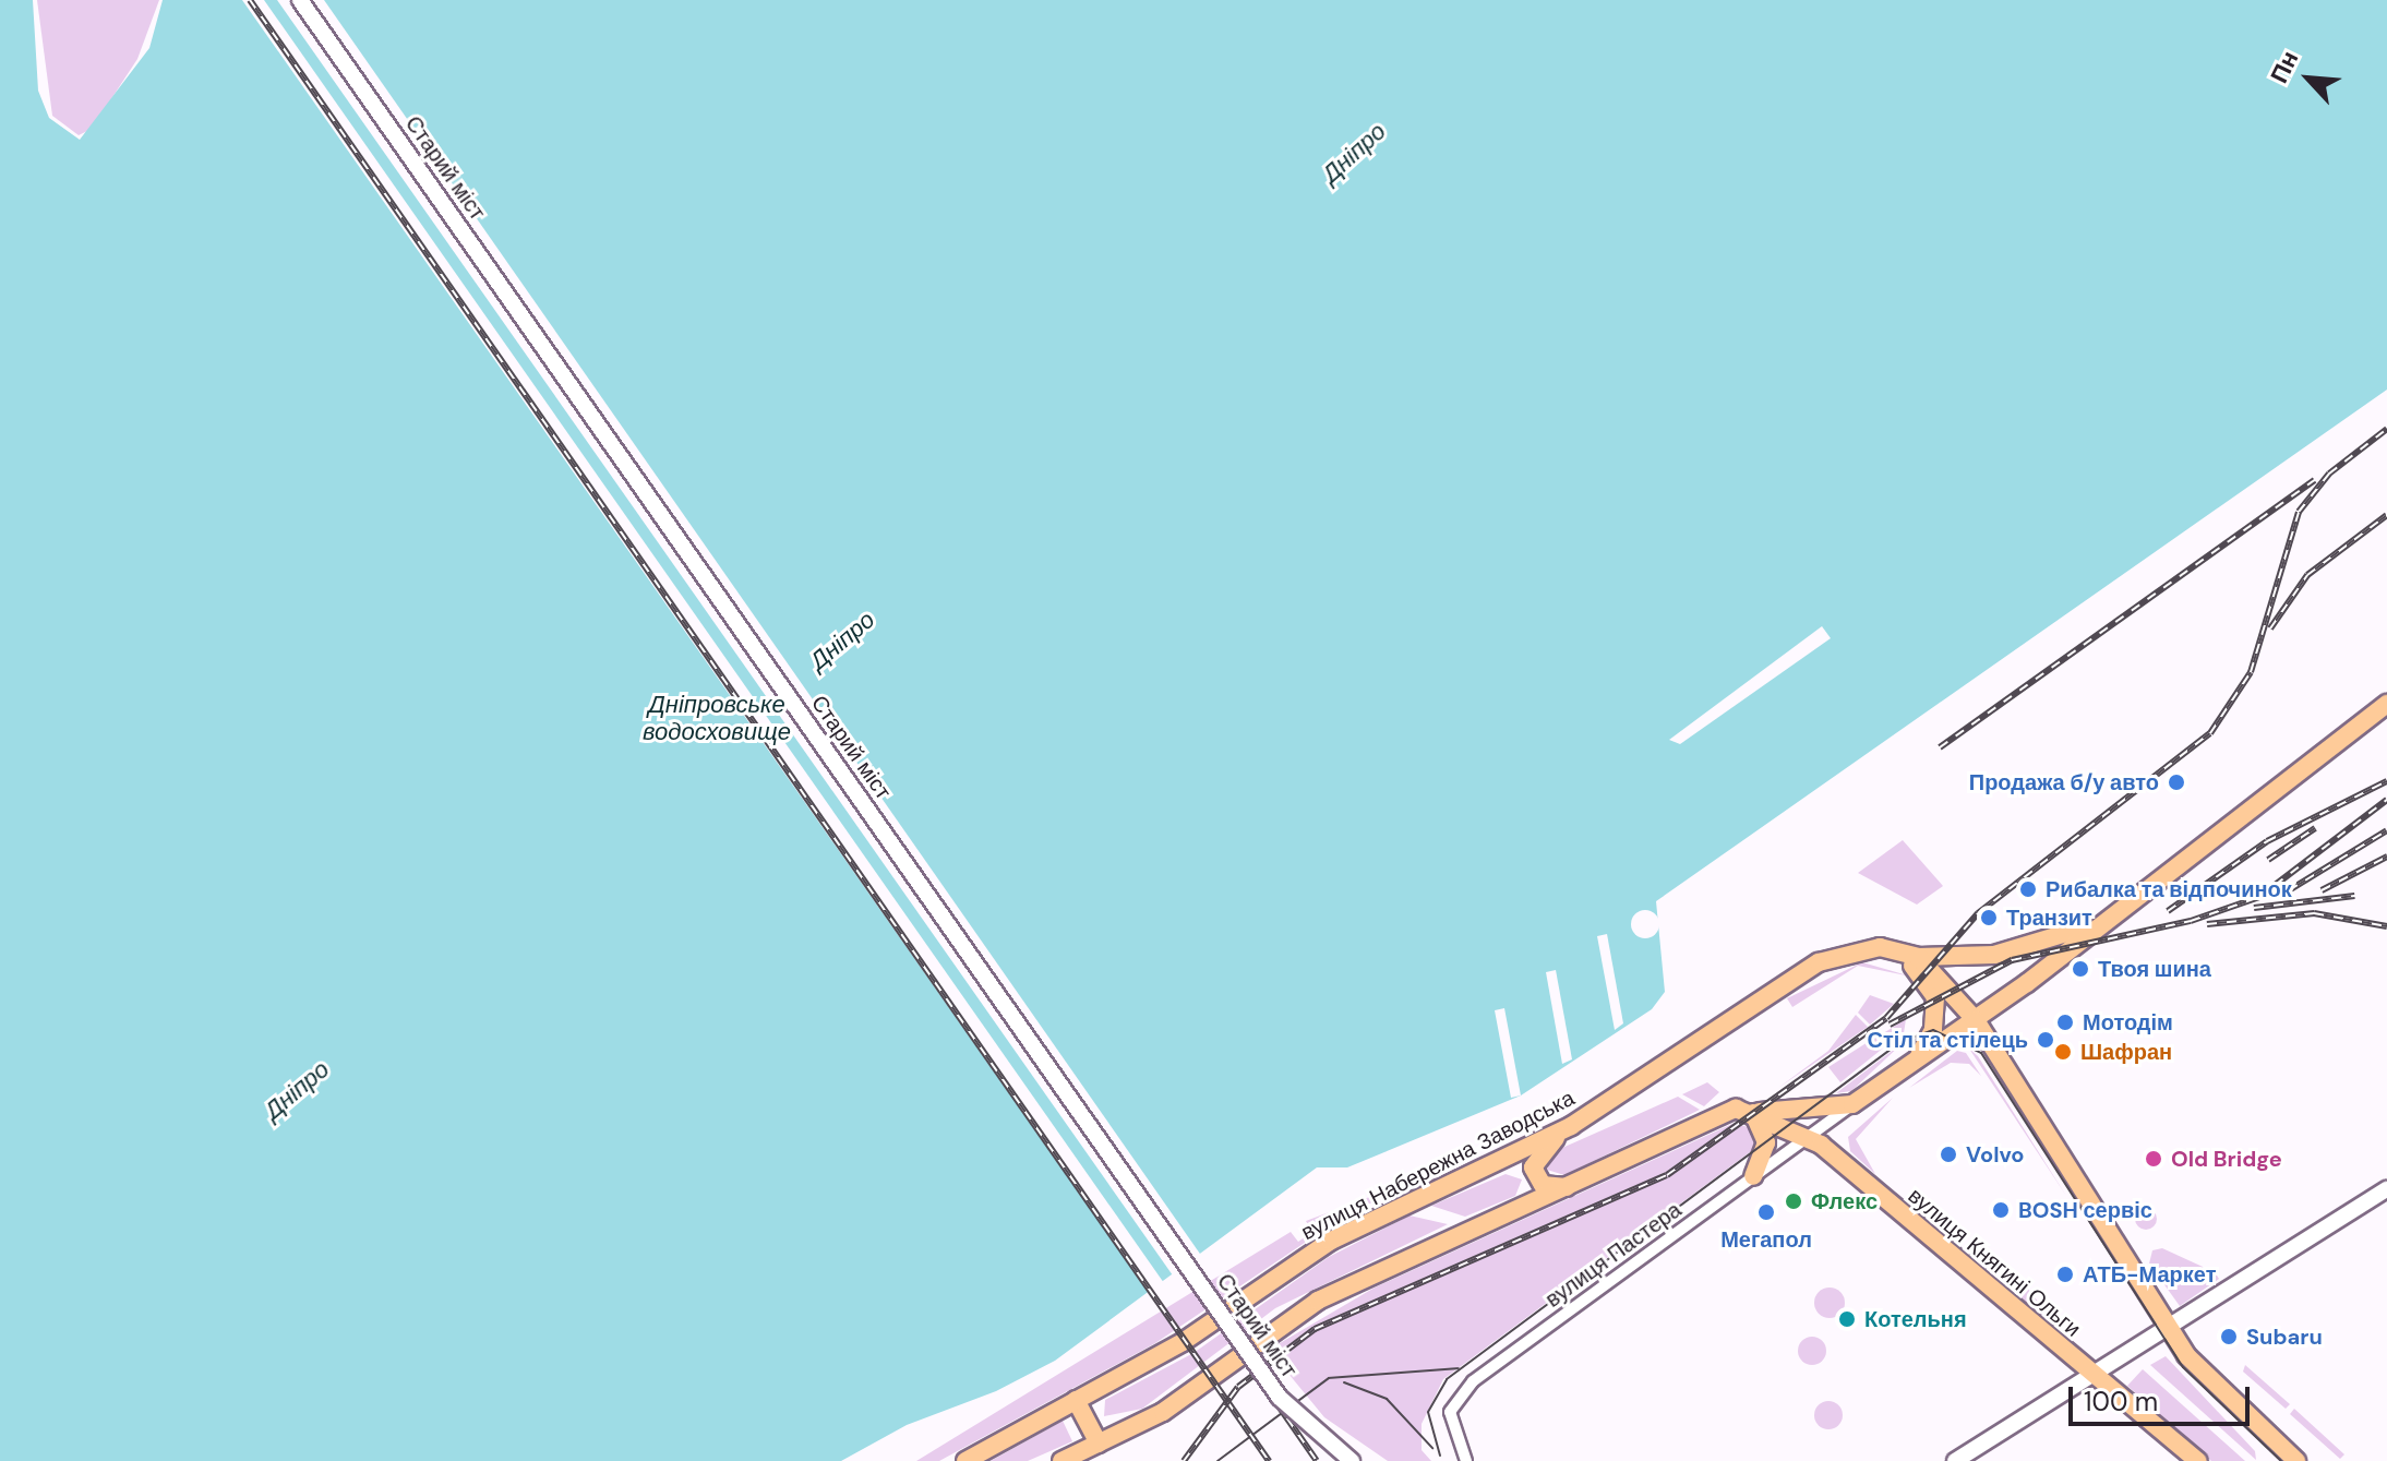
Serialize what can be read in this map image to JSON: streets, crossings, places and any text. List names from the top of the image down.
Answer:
{
  "streets": {
    "main road": ["Старий міст", "вулиця Набережна Заводська", "вулиця Княгині Ольги"],
    "street": ["вулиця Пастера"]
  },
  "crossings": [
    ["вулиця Пастера", "вулиця Княгині Ольги"]
  ],
  "water": ["Дніпро", "Дніпровське водосховище"],
  "places": [
    "Продажа б/у авто",
    "Рибалка та відпочинок",
    "Транзит",
    "Твоя шина",
    "Мотодім",
    "Стіл та стілець",
    "Шафран",
    "Volvo",
    "Old Bridge",
    "Флекс",
    "BOSH сервіс",
    "Мегапол",
    "АТБ-Маркет",
    "Котельня",
    "Subaru"
  ],
  "scale_bar": "100 m",
  "north": "top left"
}
